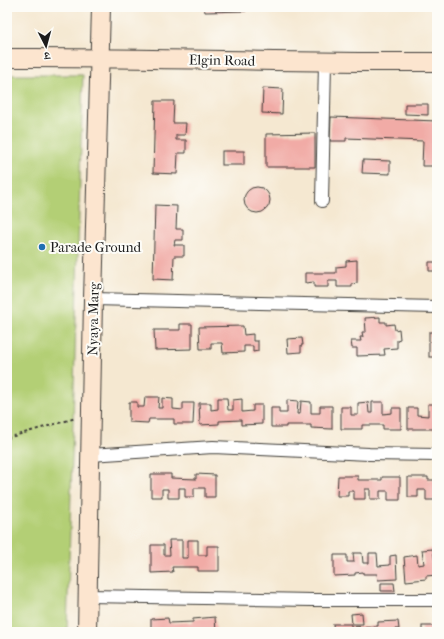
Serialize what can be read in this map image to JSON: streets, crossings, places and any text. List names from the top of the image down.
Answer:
{
  "streets": {
    "street": ["Elgin Road", "Nyaya Marg"]
  },
  "crossings": [
    ["Elgin Road", "Nyaya Marg"]
  ],
  "places": ["Parade Ground"],
  "north": "bottom"
}
